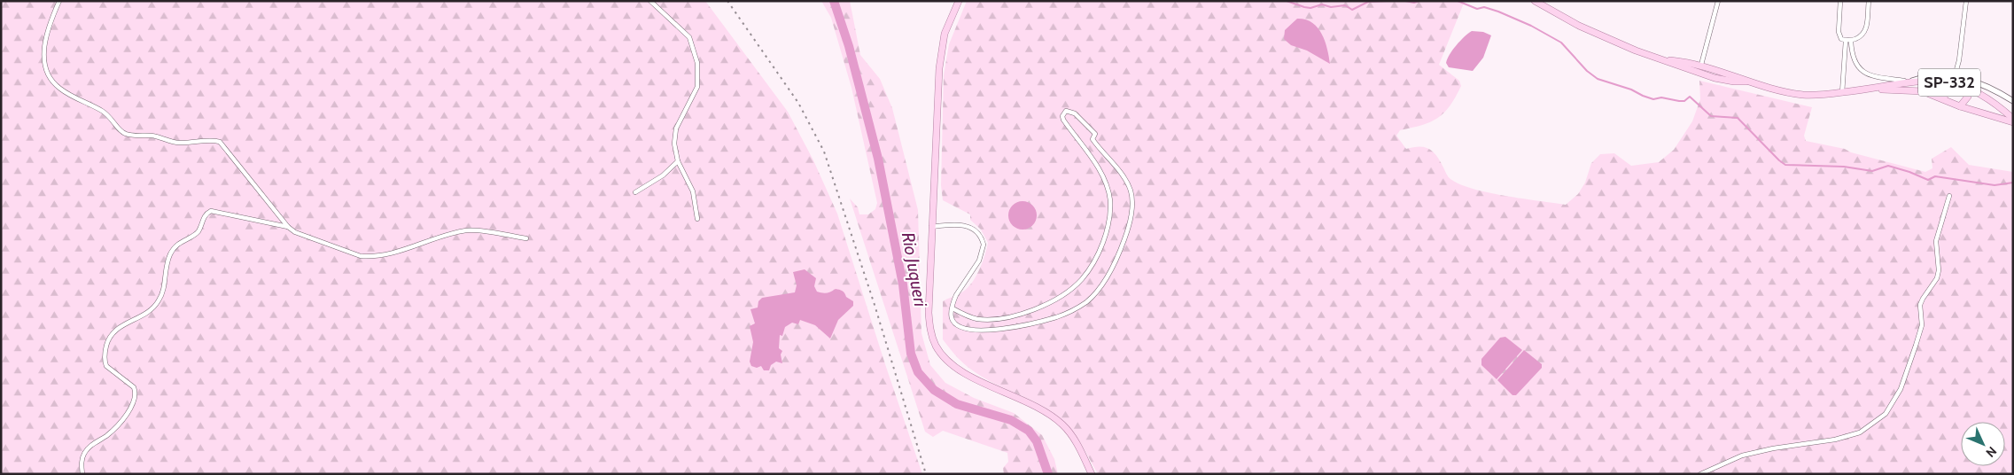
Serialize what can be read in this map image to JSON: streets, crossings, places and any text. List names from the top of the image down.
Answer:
{
  "streets": {
    "main road": ["SP-332"]
  },
  "water": ["Rio Juqueri"],
  "north": "bottom right"
}
